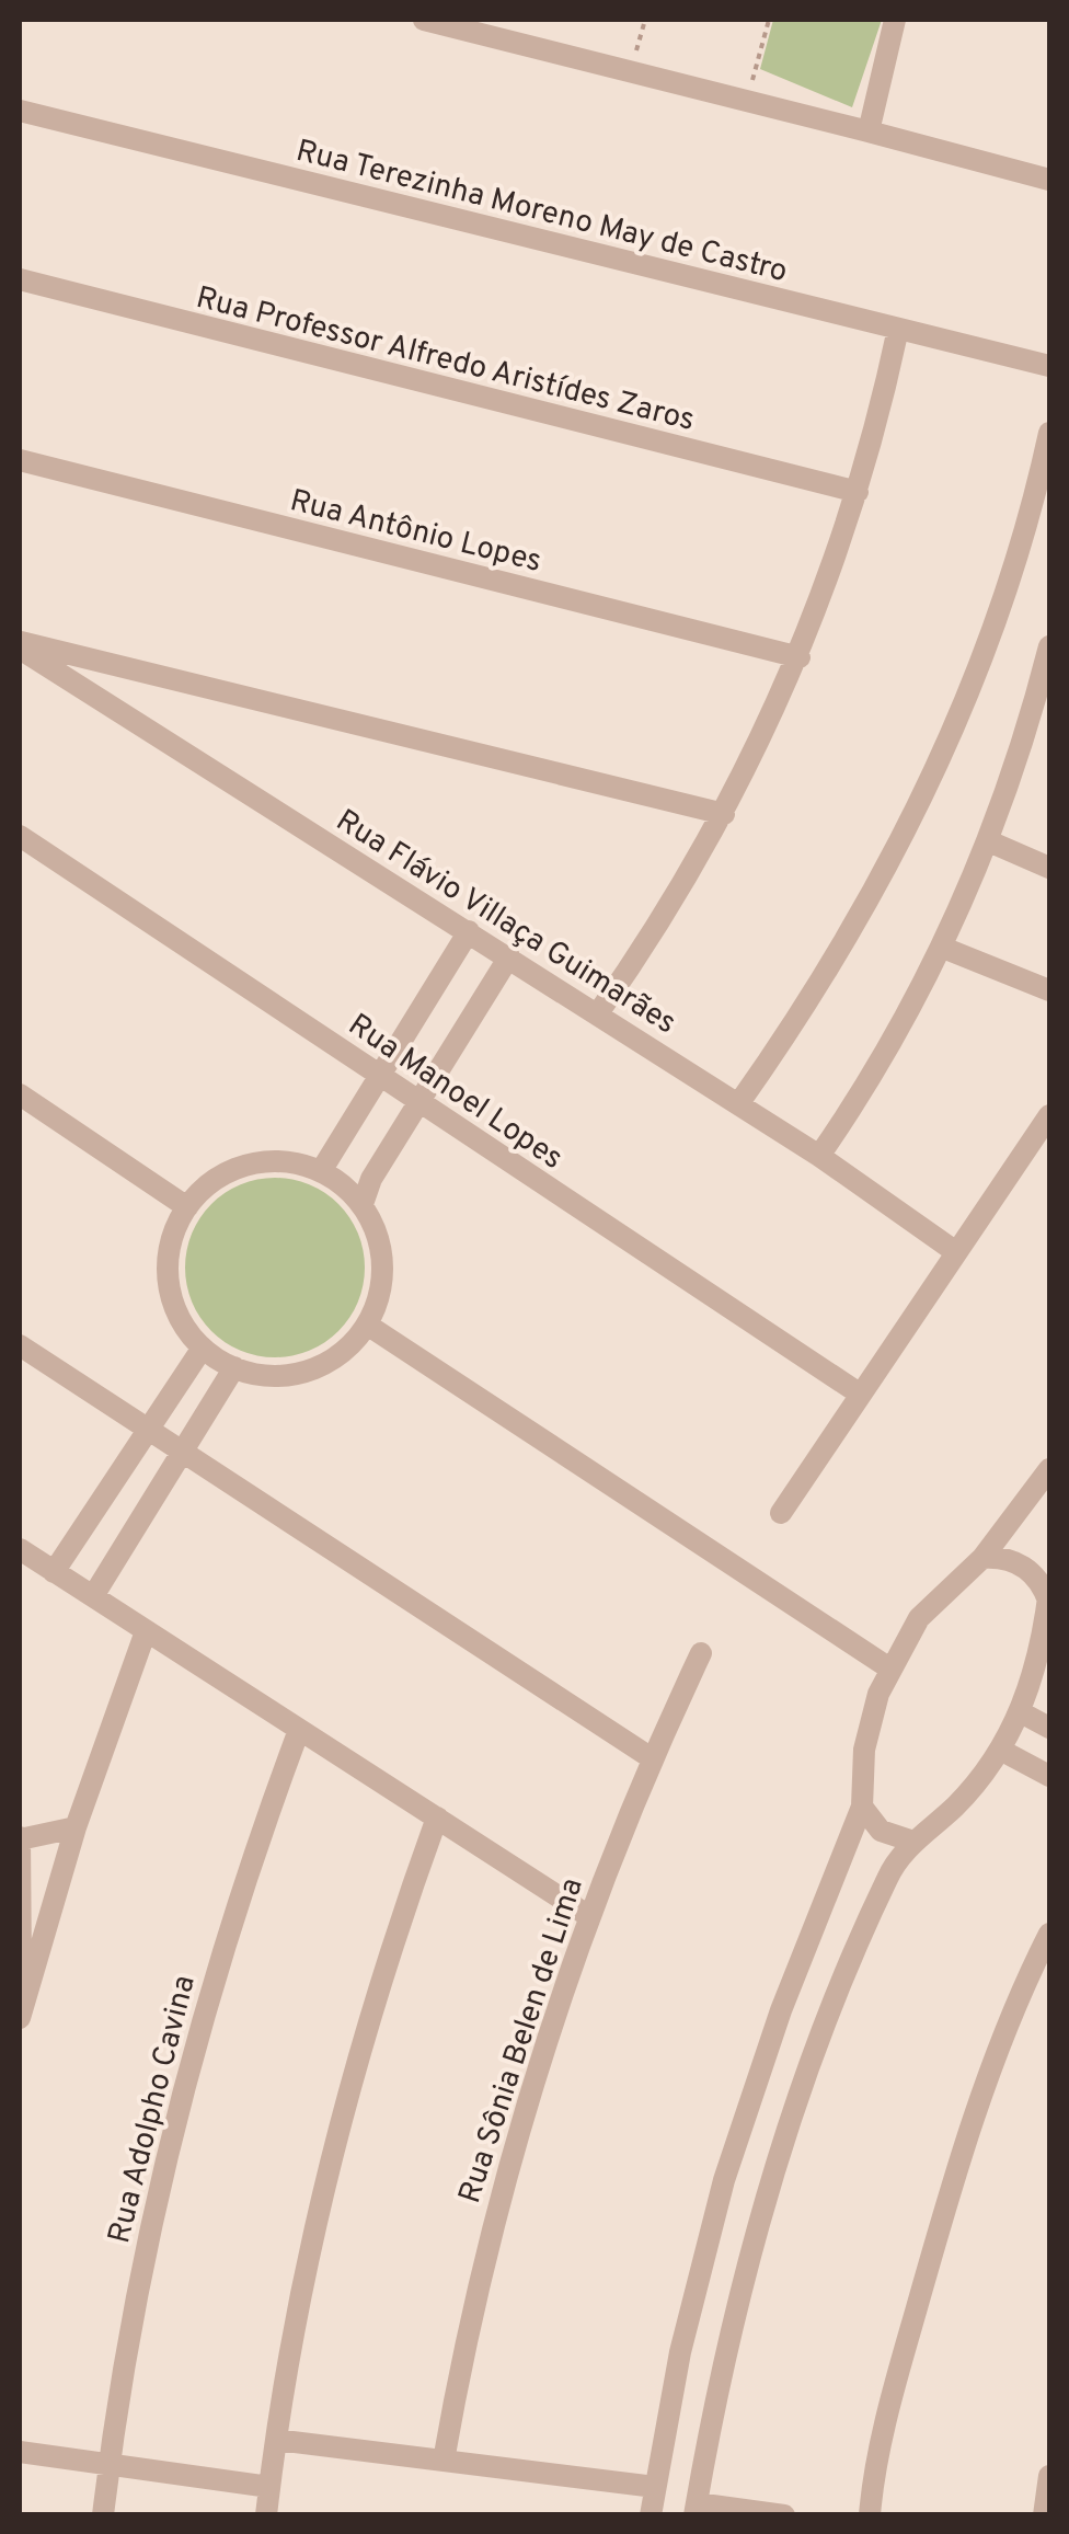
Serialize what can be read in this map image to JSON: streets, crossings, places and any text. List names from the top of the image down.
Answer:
{
  "streets": {
    "street": [
      "Rua Terezinha Moreno May de Castro",
      "Rua Professor Alfredo Aristídes Zaros",
      "Rua Antônio Lopes",
      "Rua Flávio Villaça Guimarães",
      "Rua Manoel Lopes",
      "Rua Sônia Belen de Lima",
      "Rua Adolpho Cavina"
    ]
  }
}
